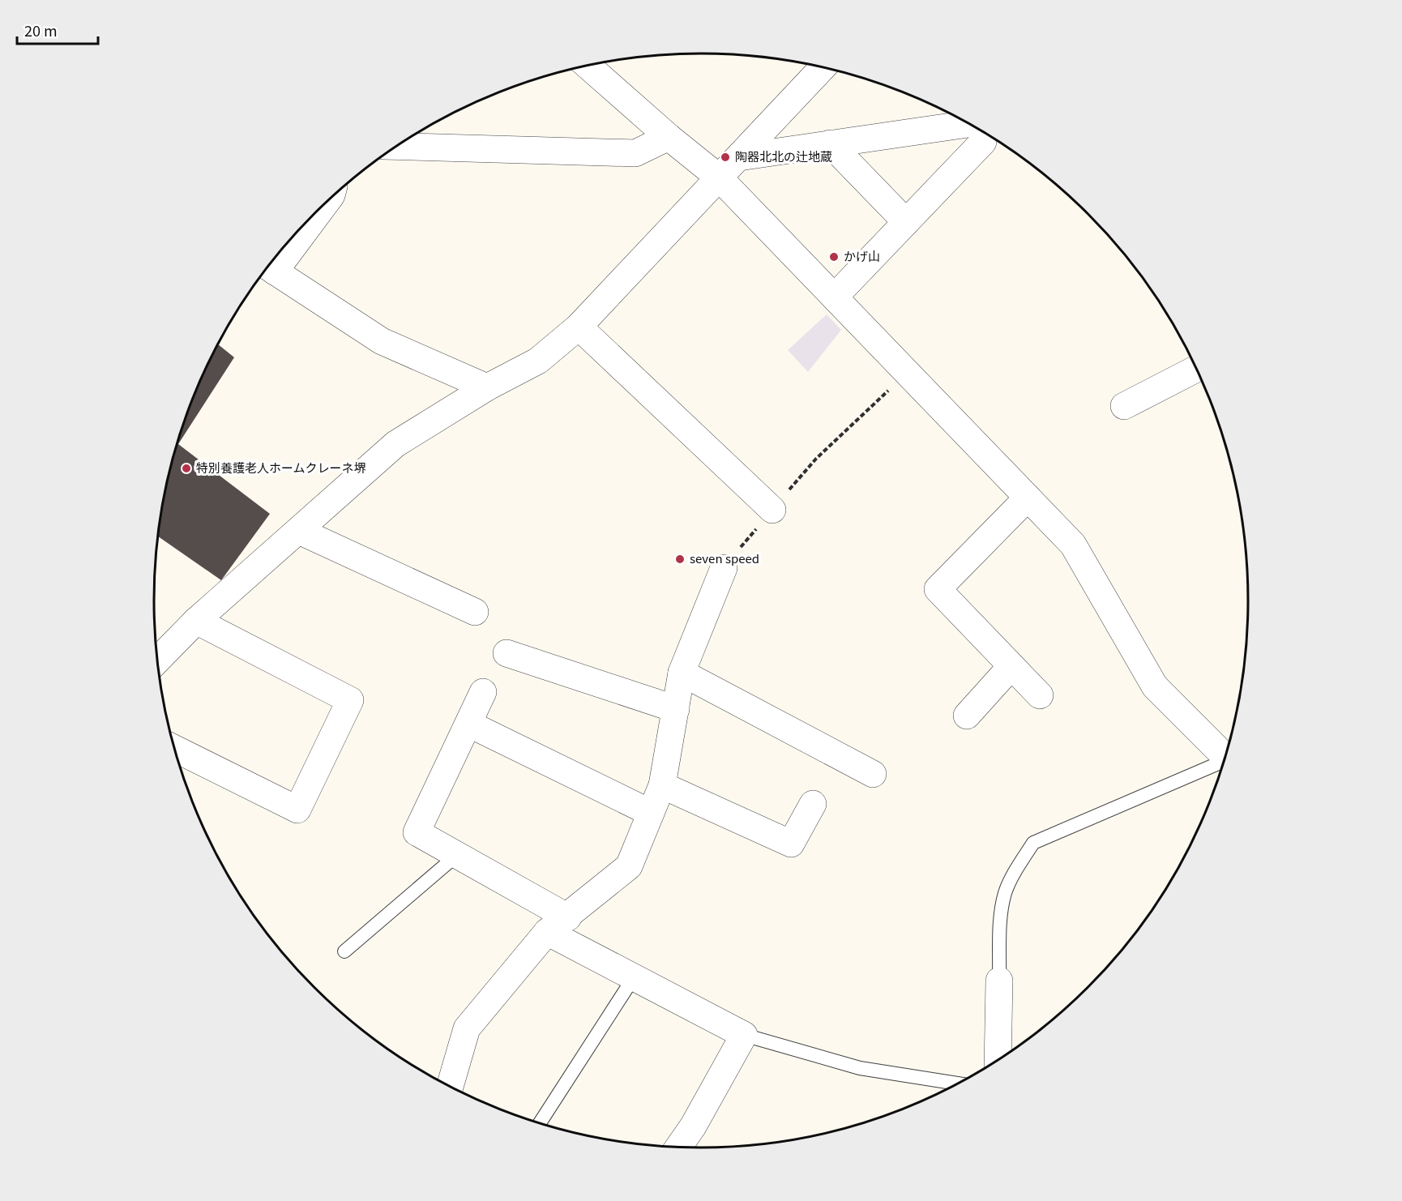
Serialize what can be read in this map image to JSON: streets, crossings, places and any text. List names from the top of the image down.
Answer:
{
  "places": [
    "陶器北北の辻地蔵",
    "かげ山",
    "特別養護老人ホームクレーネ堺",
    "seven speed"
  ],
  "scale_bar": "20 m"
}
